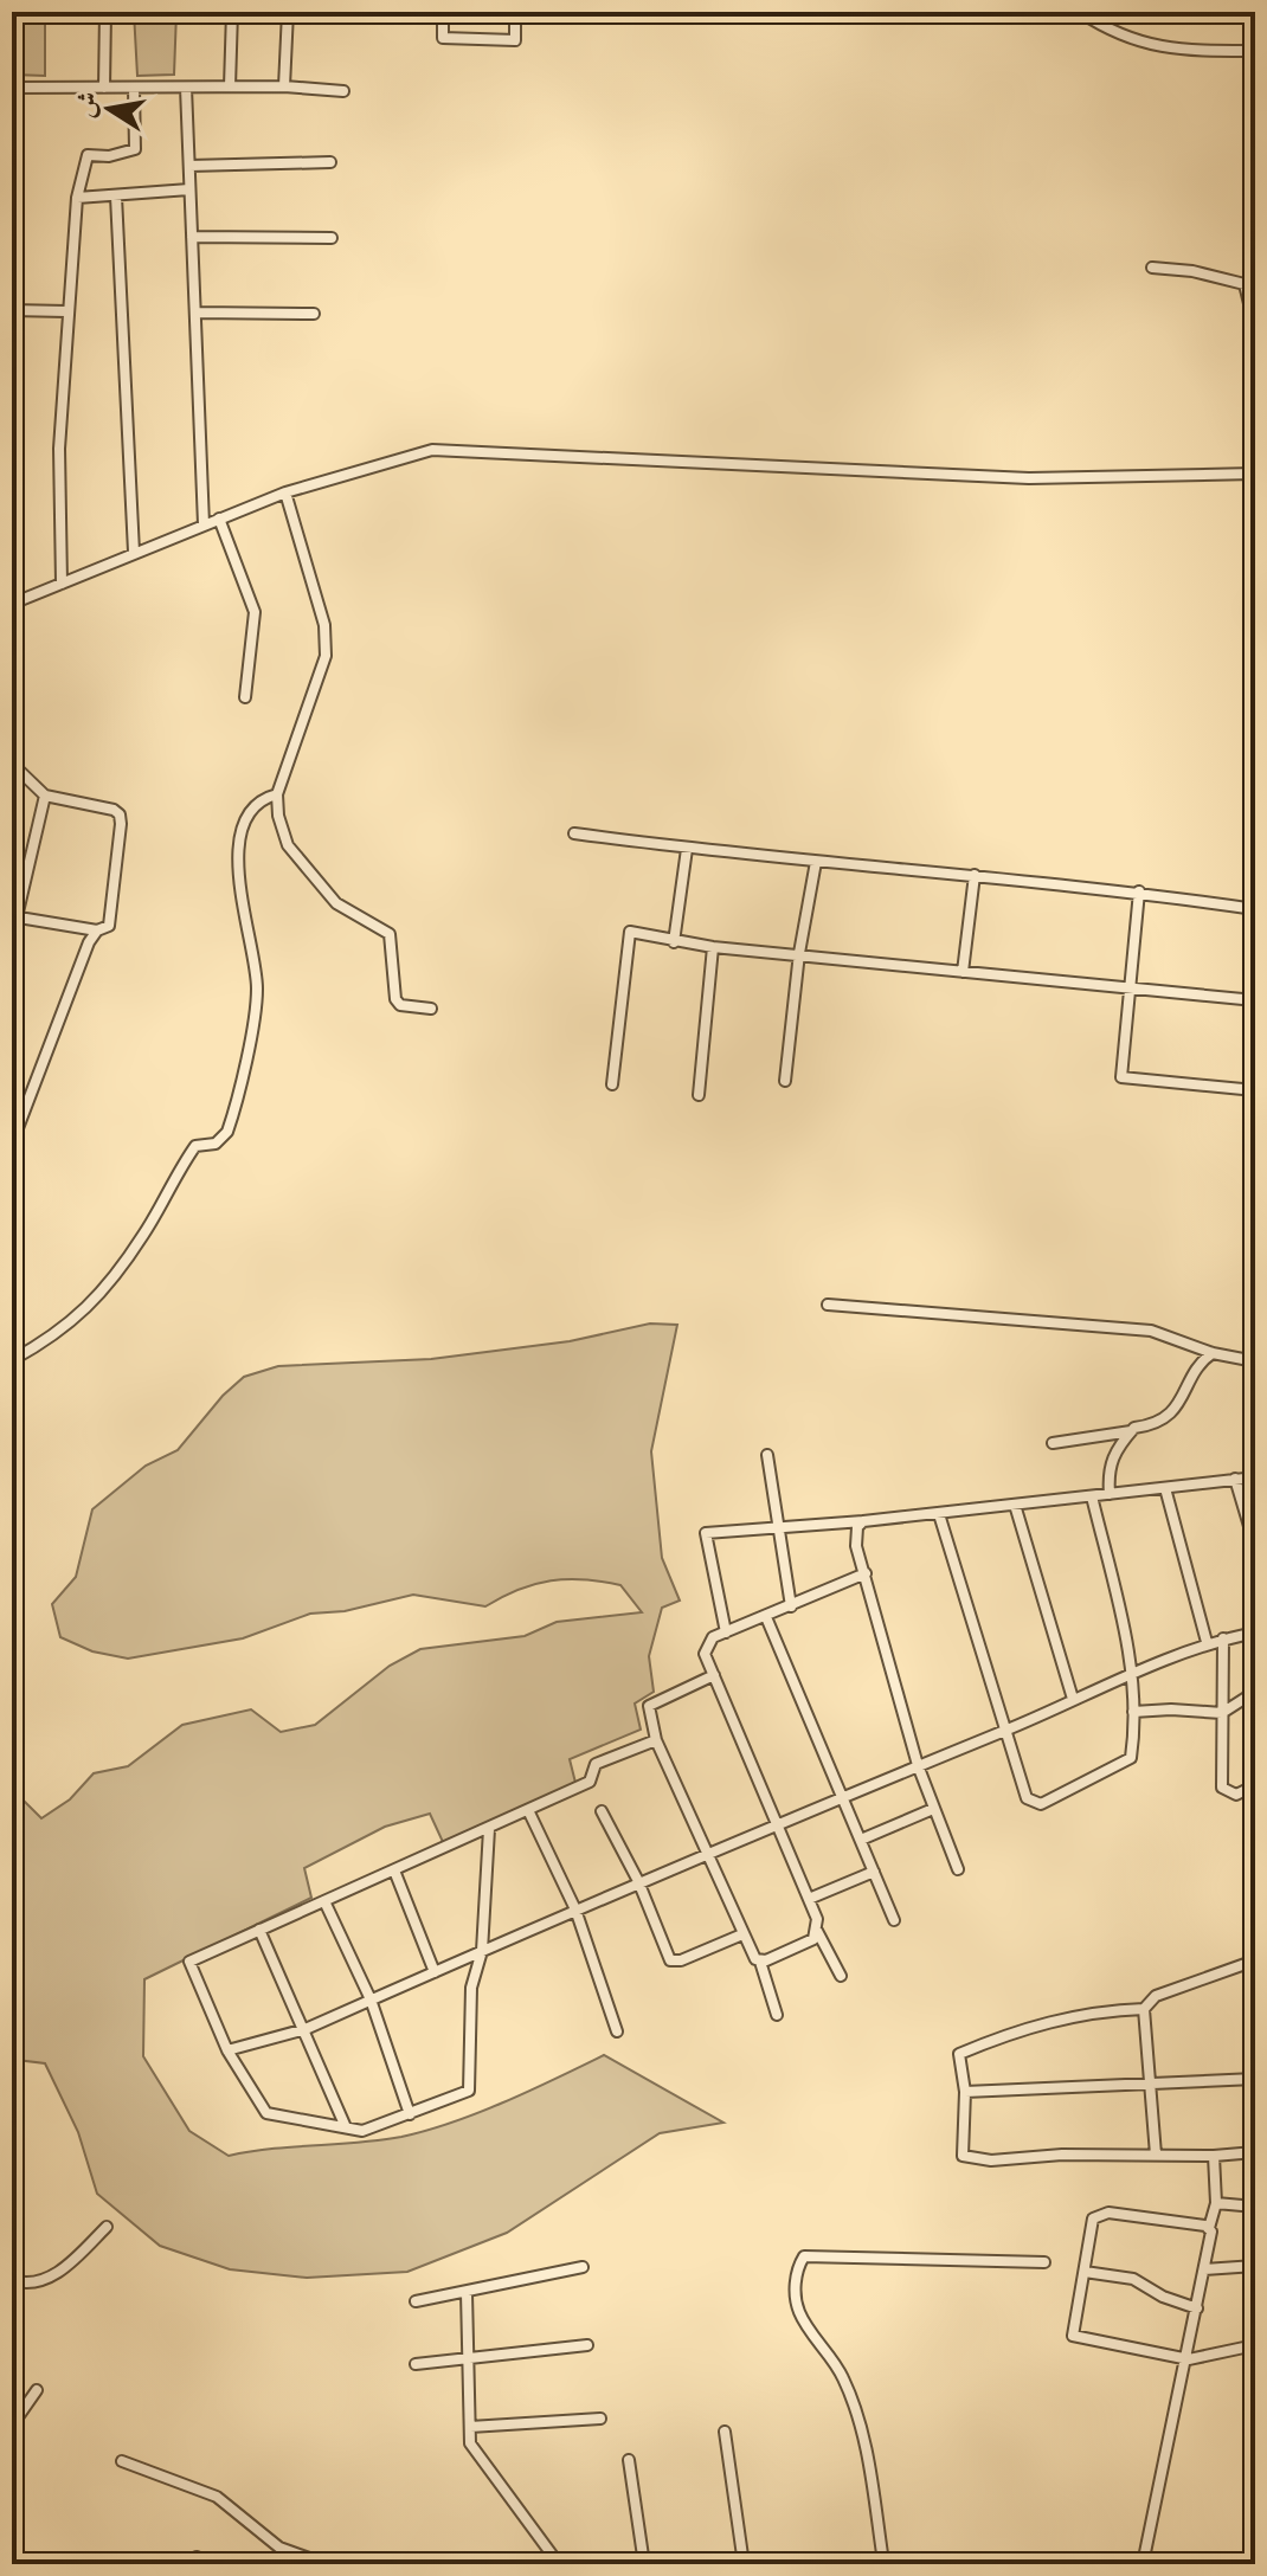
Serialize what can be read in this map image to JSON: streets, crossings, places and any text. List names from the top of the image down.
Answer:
{
  "north": "left"
}
